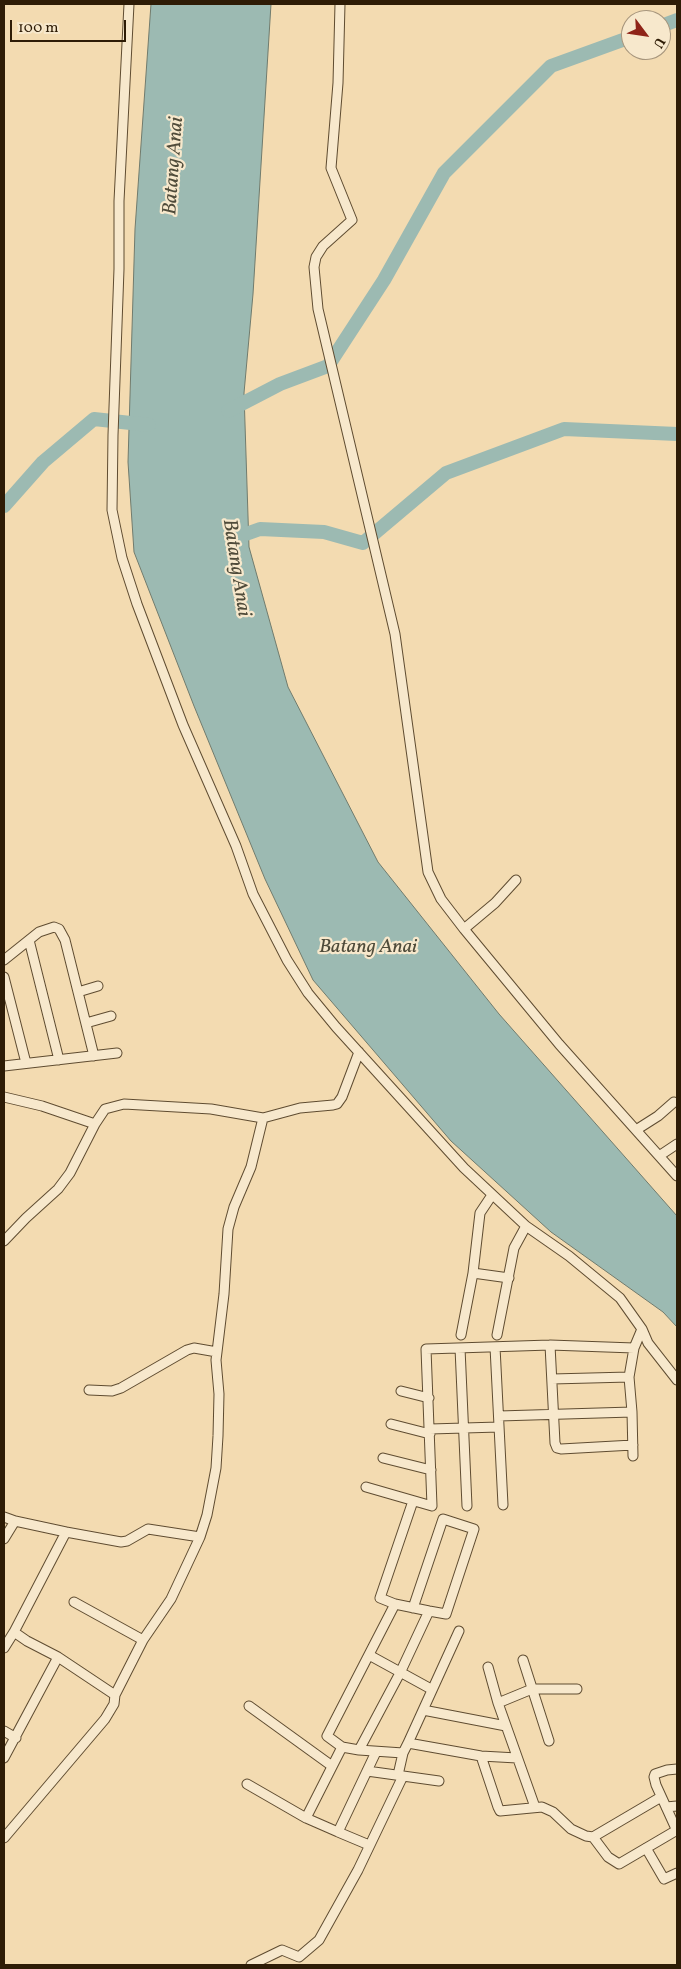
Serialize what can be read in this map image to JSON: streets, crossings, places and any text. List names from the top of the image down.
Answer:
{
  "water": ["Batang Anai"],
  "scale_bar": "100 m",
  "north": "bottom right"
}
